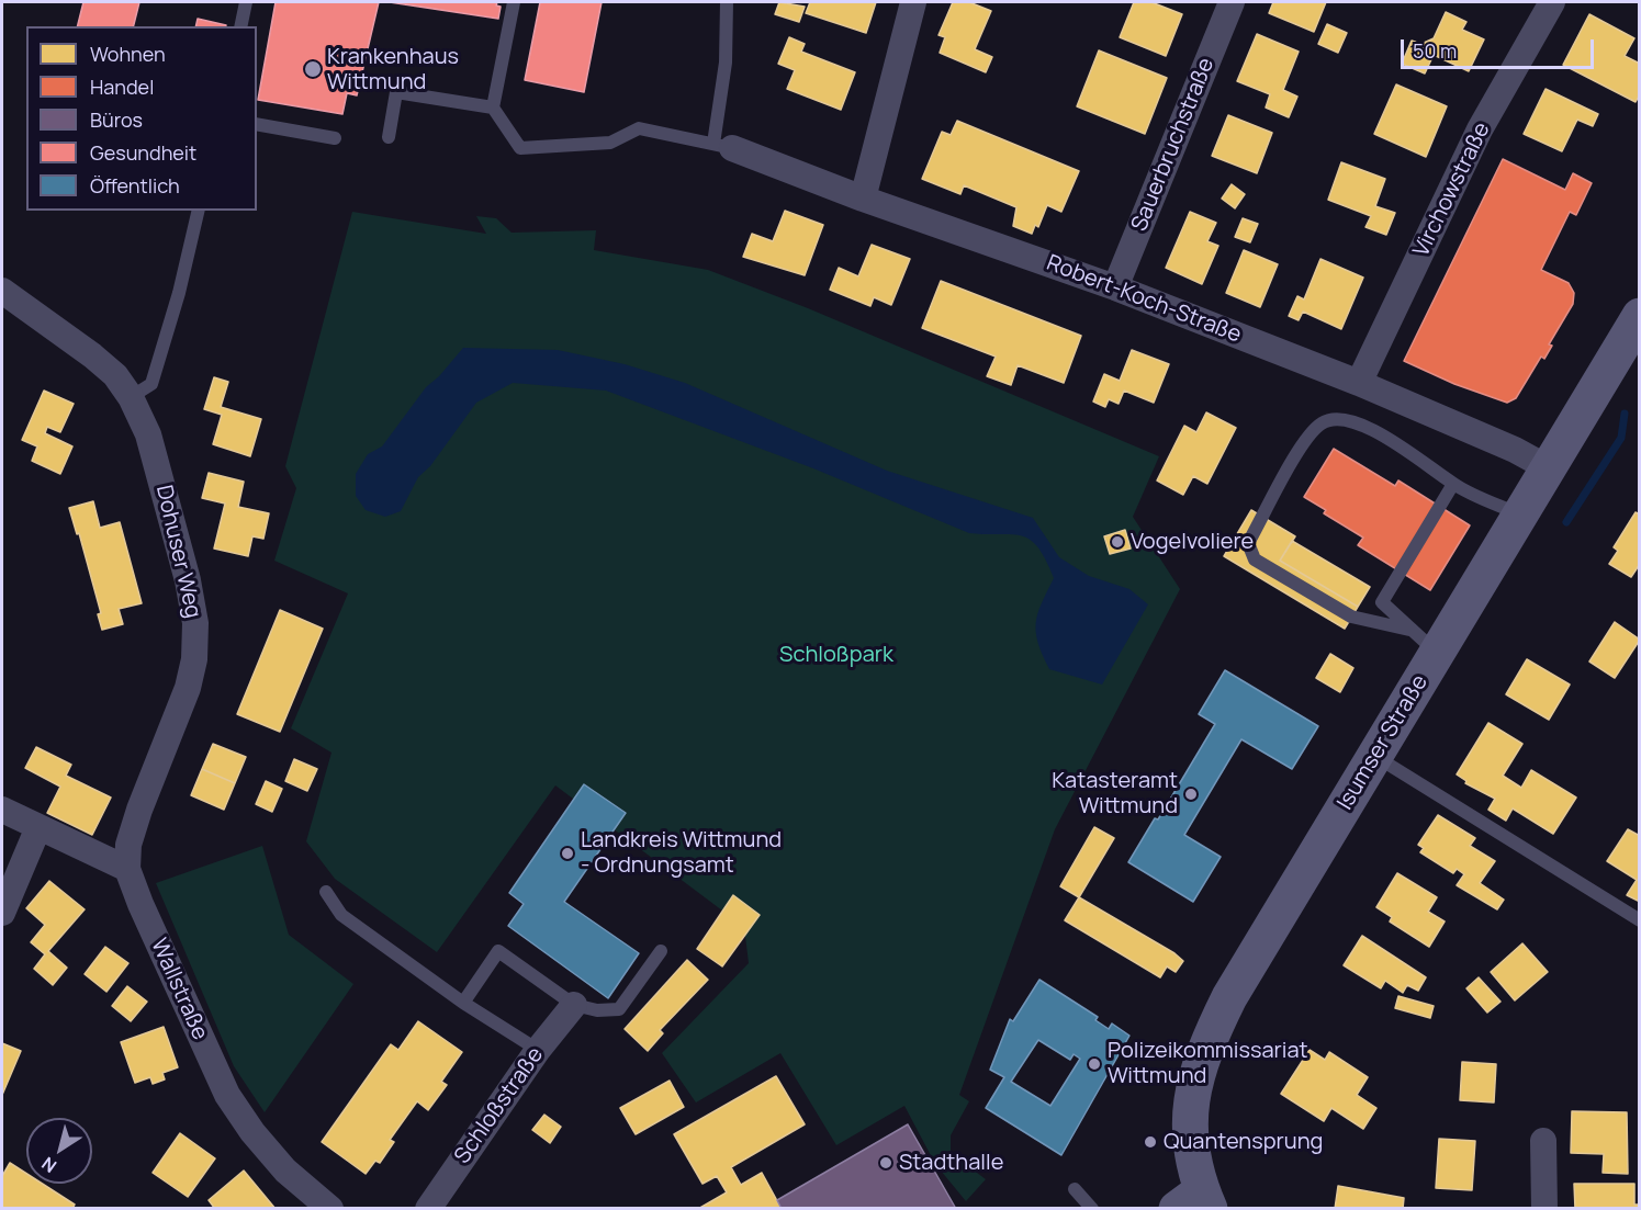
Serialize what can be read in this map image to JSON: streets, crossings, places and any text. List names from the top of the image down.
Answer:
{
  "streets": {
    "street": [
      "Sauerbruchstraße",
      "Virchowstraße",
      "Robert-Koch-Straße",
      "Dohuser Weg",
      "Isumser Straße",
      "Wallstraße",
      "Schloßstraße"
    ]
  },
  "crossings": [
    ["Sauerbruchstraße", "Robert-Koch-Straße"],
    ["Virchowstraße", "Robert-Koch-Straße"],
    ["Robert-Koch-Straße", "Isumser Straße"],
    ["Dohuser Weg", "Wallstraße"]
  ],
  "parks": ["Schloßpark"],
  "places": [
    "Krankenhaus Wittmund",
    "Vogelvoliere",
    "Katasteramt Wittmund",
    "Landkreis Wittmund - Ordnungsamt",
    "Polizeikommissariat Wittmund",
    "Quantensprung",
    "Stadthalle"
  ],
  "legend": [
    "Wohnen",
    "Handel",
    "Büros",
    "Gesundheit",
    "Öffentlich"
  ],
  "scale_bar": "50 m",
  "north": "bottom left"
}
